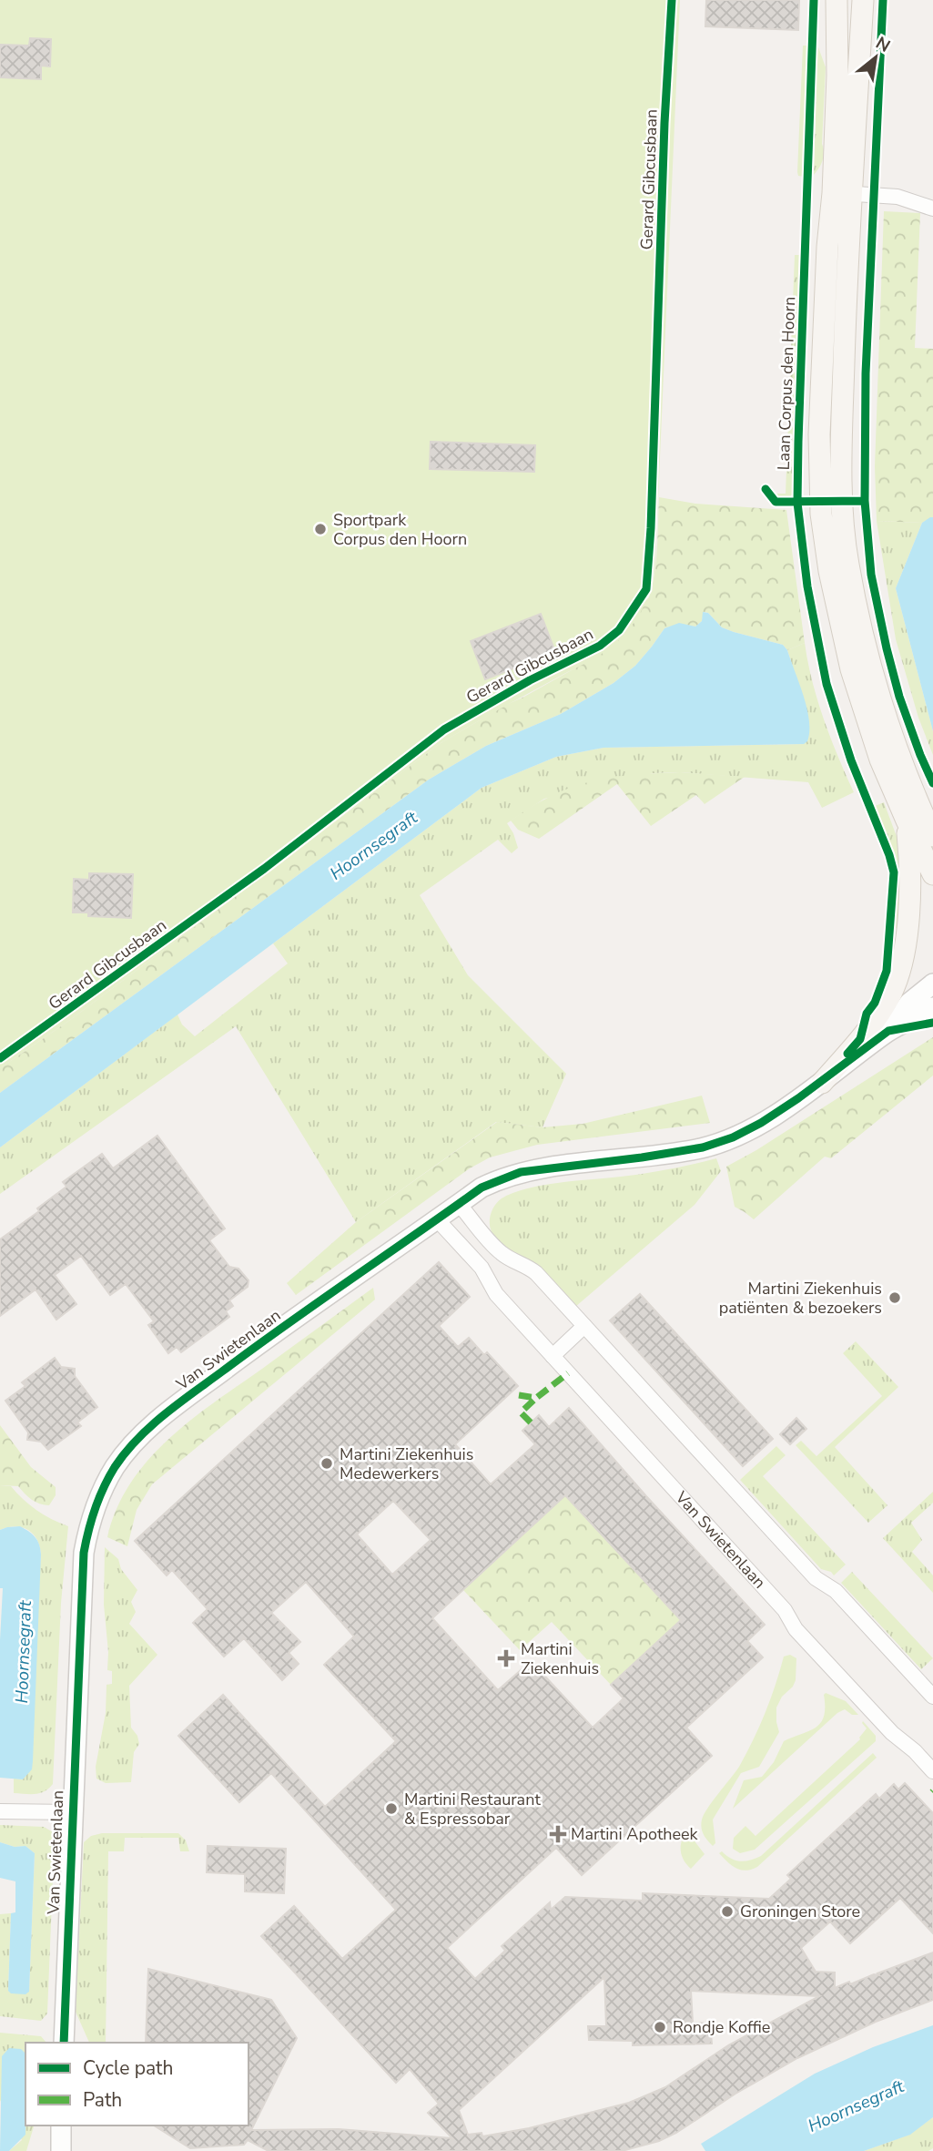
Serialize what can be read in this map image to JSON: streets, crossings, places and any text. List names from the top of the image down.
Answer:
{
  "streets": {
    "street": ["Van Swietenlaan"],
    "cycle path": ["Gerard Gibcusbaan", "Laan Corpus den Hoorn"]
  },
  "water": ["Hoornsegraft"],
  "places": {
    "other": [
      "Sportpark Corpus den Hoorn",
      "Martini Ziekenhuis patiënten & bezoekers",
      "Martini Ziekenhuis Medewerkers",
      "Martini Restaurant & Espressobar",
      "Groningen Store",
      "Rondje Koffie"
    ],
    "health": ["Martini Ziekenhuis", "Martini Apotheek"]
  },
  "legend": ["Cycle path", "Path"],
  "north": "top right"
}
